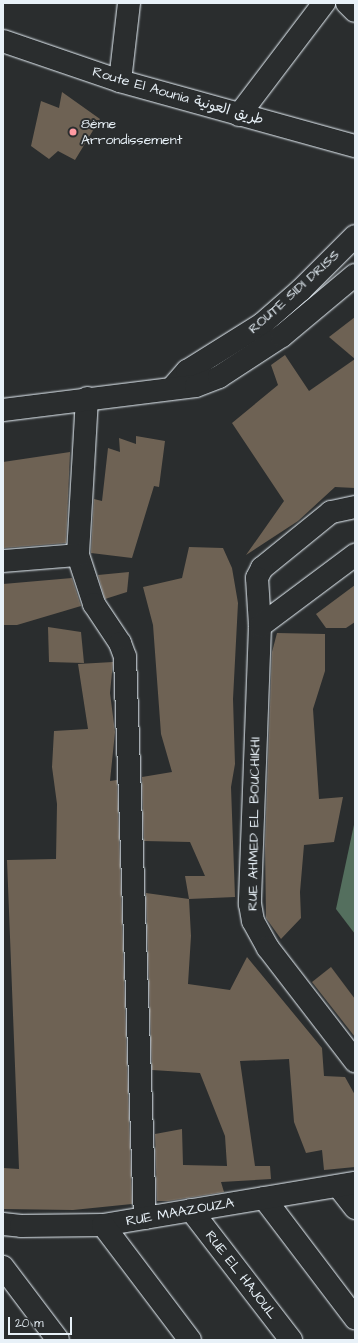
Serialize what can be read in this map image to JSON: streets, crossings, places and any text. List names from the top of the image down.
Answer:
{
  "streets": {
    "street": [
      "Route El Aounia طريق العونية",
      "ROUTE SIDI DRISS",
      "RUE AHMED EL BOUCHIKHI",
      "RUE MAAZOUZA",
      "RUE EL HAJOUL"
    ]
  },
  "crossings": [
    ["RUE MAAZOUZA", "RUE EL HAJOUL"]
  ],
  "places": ["8ème Arrondissement"],
  "scale_bar": "20 m"
}
